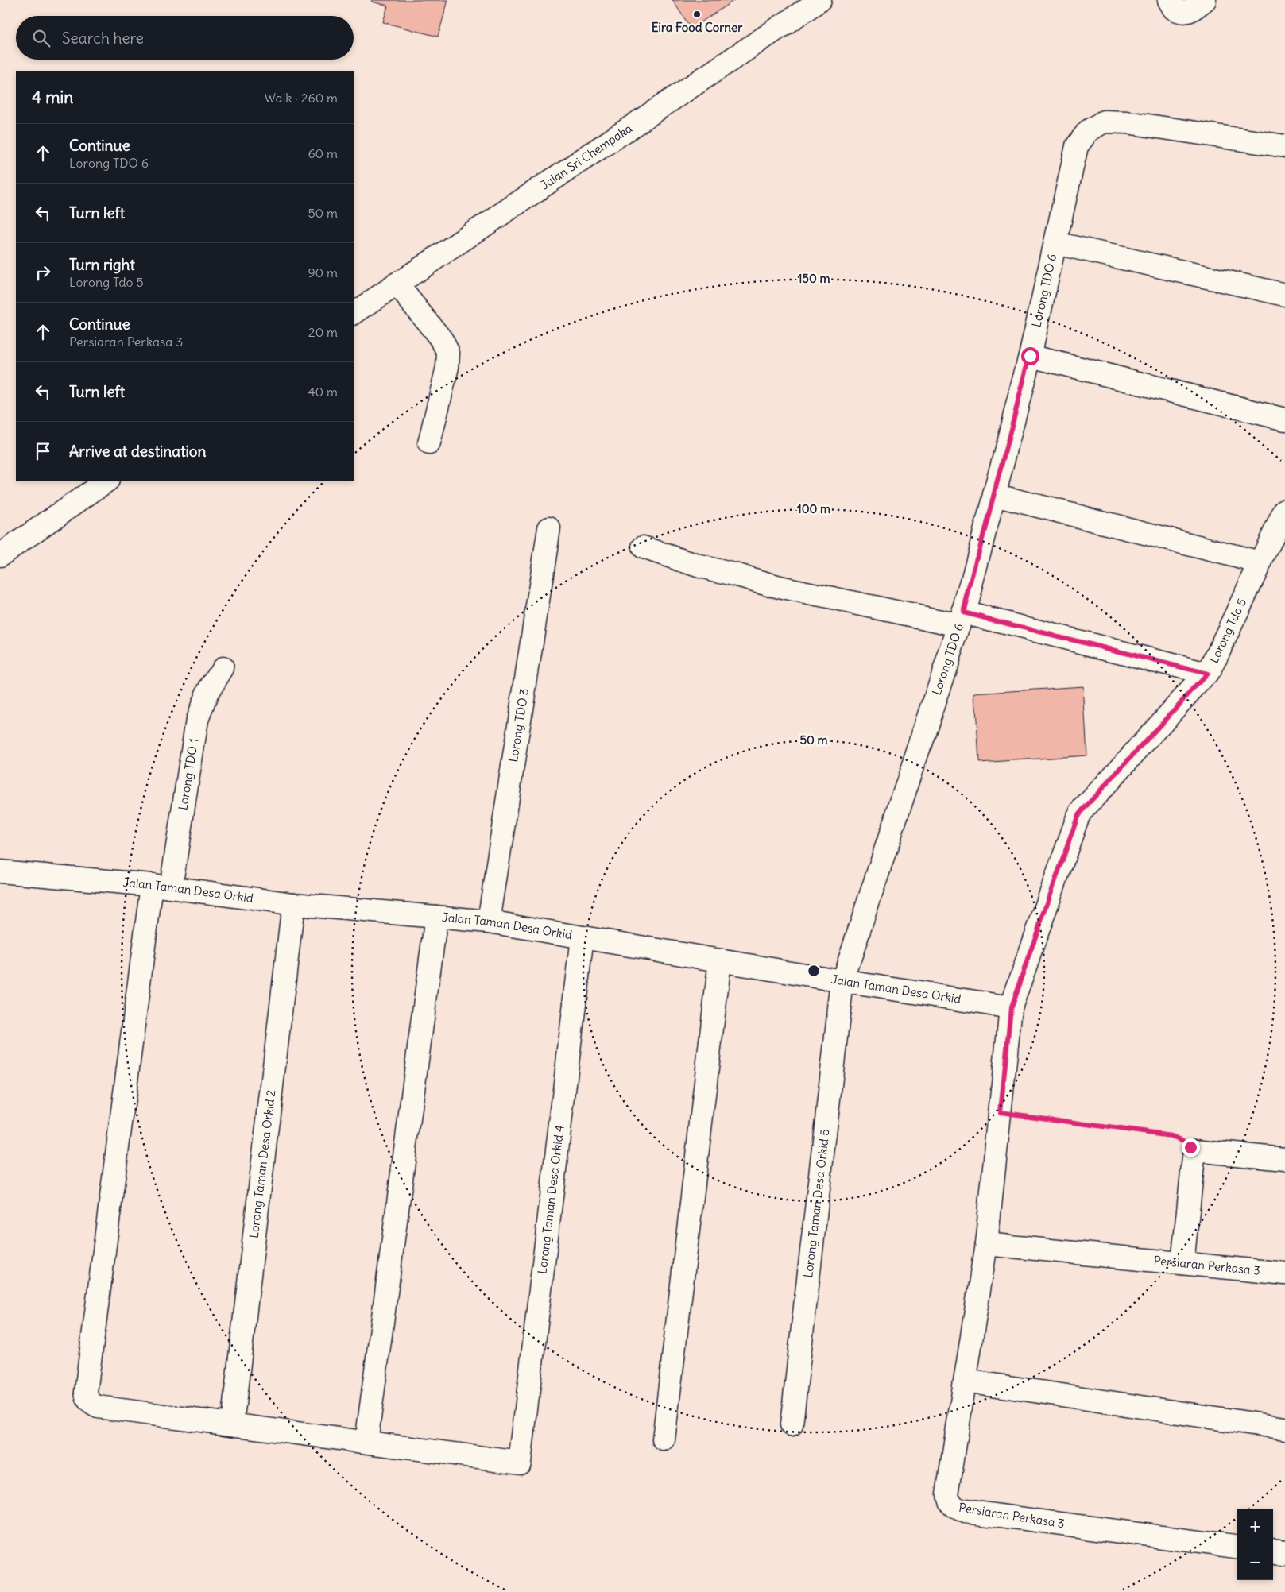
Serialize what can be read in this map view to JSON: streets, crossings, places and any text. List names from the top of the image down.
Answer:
{
  "streets": {
    "street": [
      "Jalan Sri Chempaka",
      "Lorong TDO 6",
      "Lorong Tdo 5",
      "Lorong TDO 3",
      "Lorong TDO 1",
      "Jalan Taman Desa Orkid",
      "Lorong Taman Desa Orkid 2",
      "Lorong Taman Desa Orkid 4",
      "Lorong Taman Desa Orkid 5",
      "Persiaran Perkasa 3"
    ]
  },
  "crossings": [
    ["Lorong TDO 6", "Jalan Taman Desa Orkid"],
    ["Lorong TDO 6", "Lorong Taman Desa Orkid 5"],
    ["Lorong Tdo 5", "Jalan Taman Desa Orkid"],
    ["Lorong Tdo 5", "Persiaran Perkasa 3"],
    ["Lorong TDO 3", "Jalan Taman Desa Orkid"],
    ["Lorong TDO 1", "Jalan Taman Desa Orkid"],
    ["Lorong TDO 1", "Lorong Taman Desa Orkid 2"],
    ["Jalan Taman Desa Orkid", "Lorong Taman Desa Orkid 2"],
    ["Jalan Taman Desa Orkid", "Lorong Taman Desa Orkid 4"],
    ["Jalan Taman Desa Orkid", "Lorong Taman Desa Orkid 5"],
    ["Jalan Taman Desa Orkid", "Persiaran Perkasa 3"]
  ],
  "places": ["Eira Food Corner"],
  "page": {
    "search": "Search here",
    "heading": ["4 min", "Walk · 260 m"],
    "list": [
      ["Continue", "Lorong TDO 6", "60 m"],
      ["Turn left", "50 m"],
      ["Turn right", "Lorong Tdo 5", "90 m"],
      ["Continue", "Persiaran Perkasa 3", "20 m"],
      ["Turn left", "40 m"],
      "Arrive at destination"
    ],
    "map_buttons": ["+", "−"]
  },
  "rings": ["150 m", "100 m", "50 m"]
}
